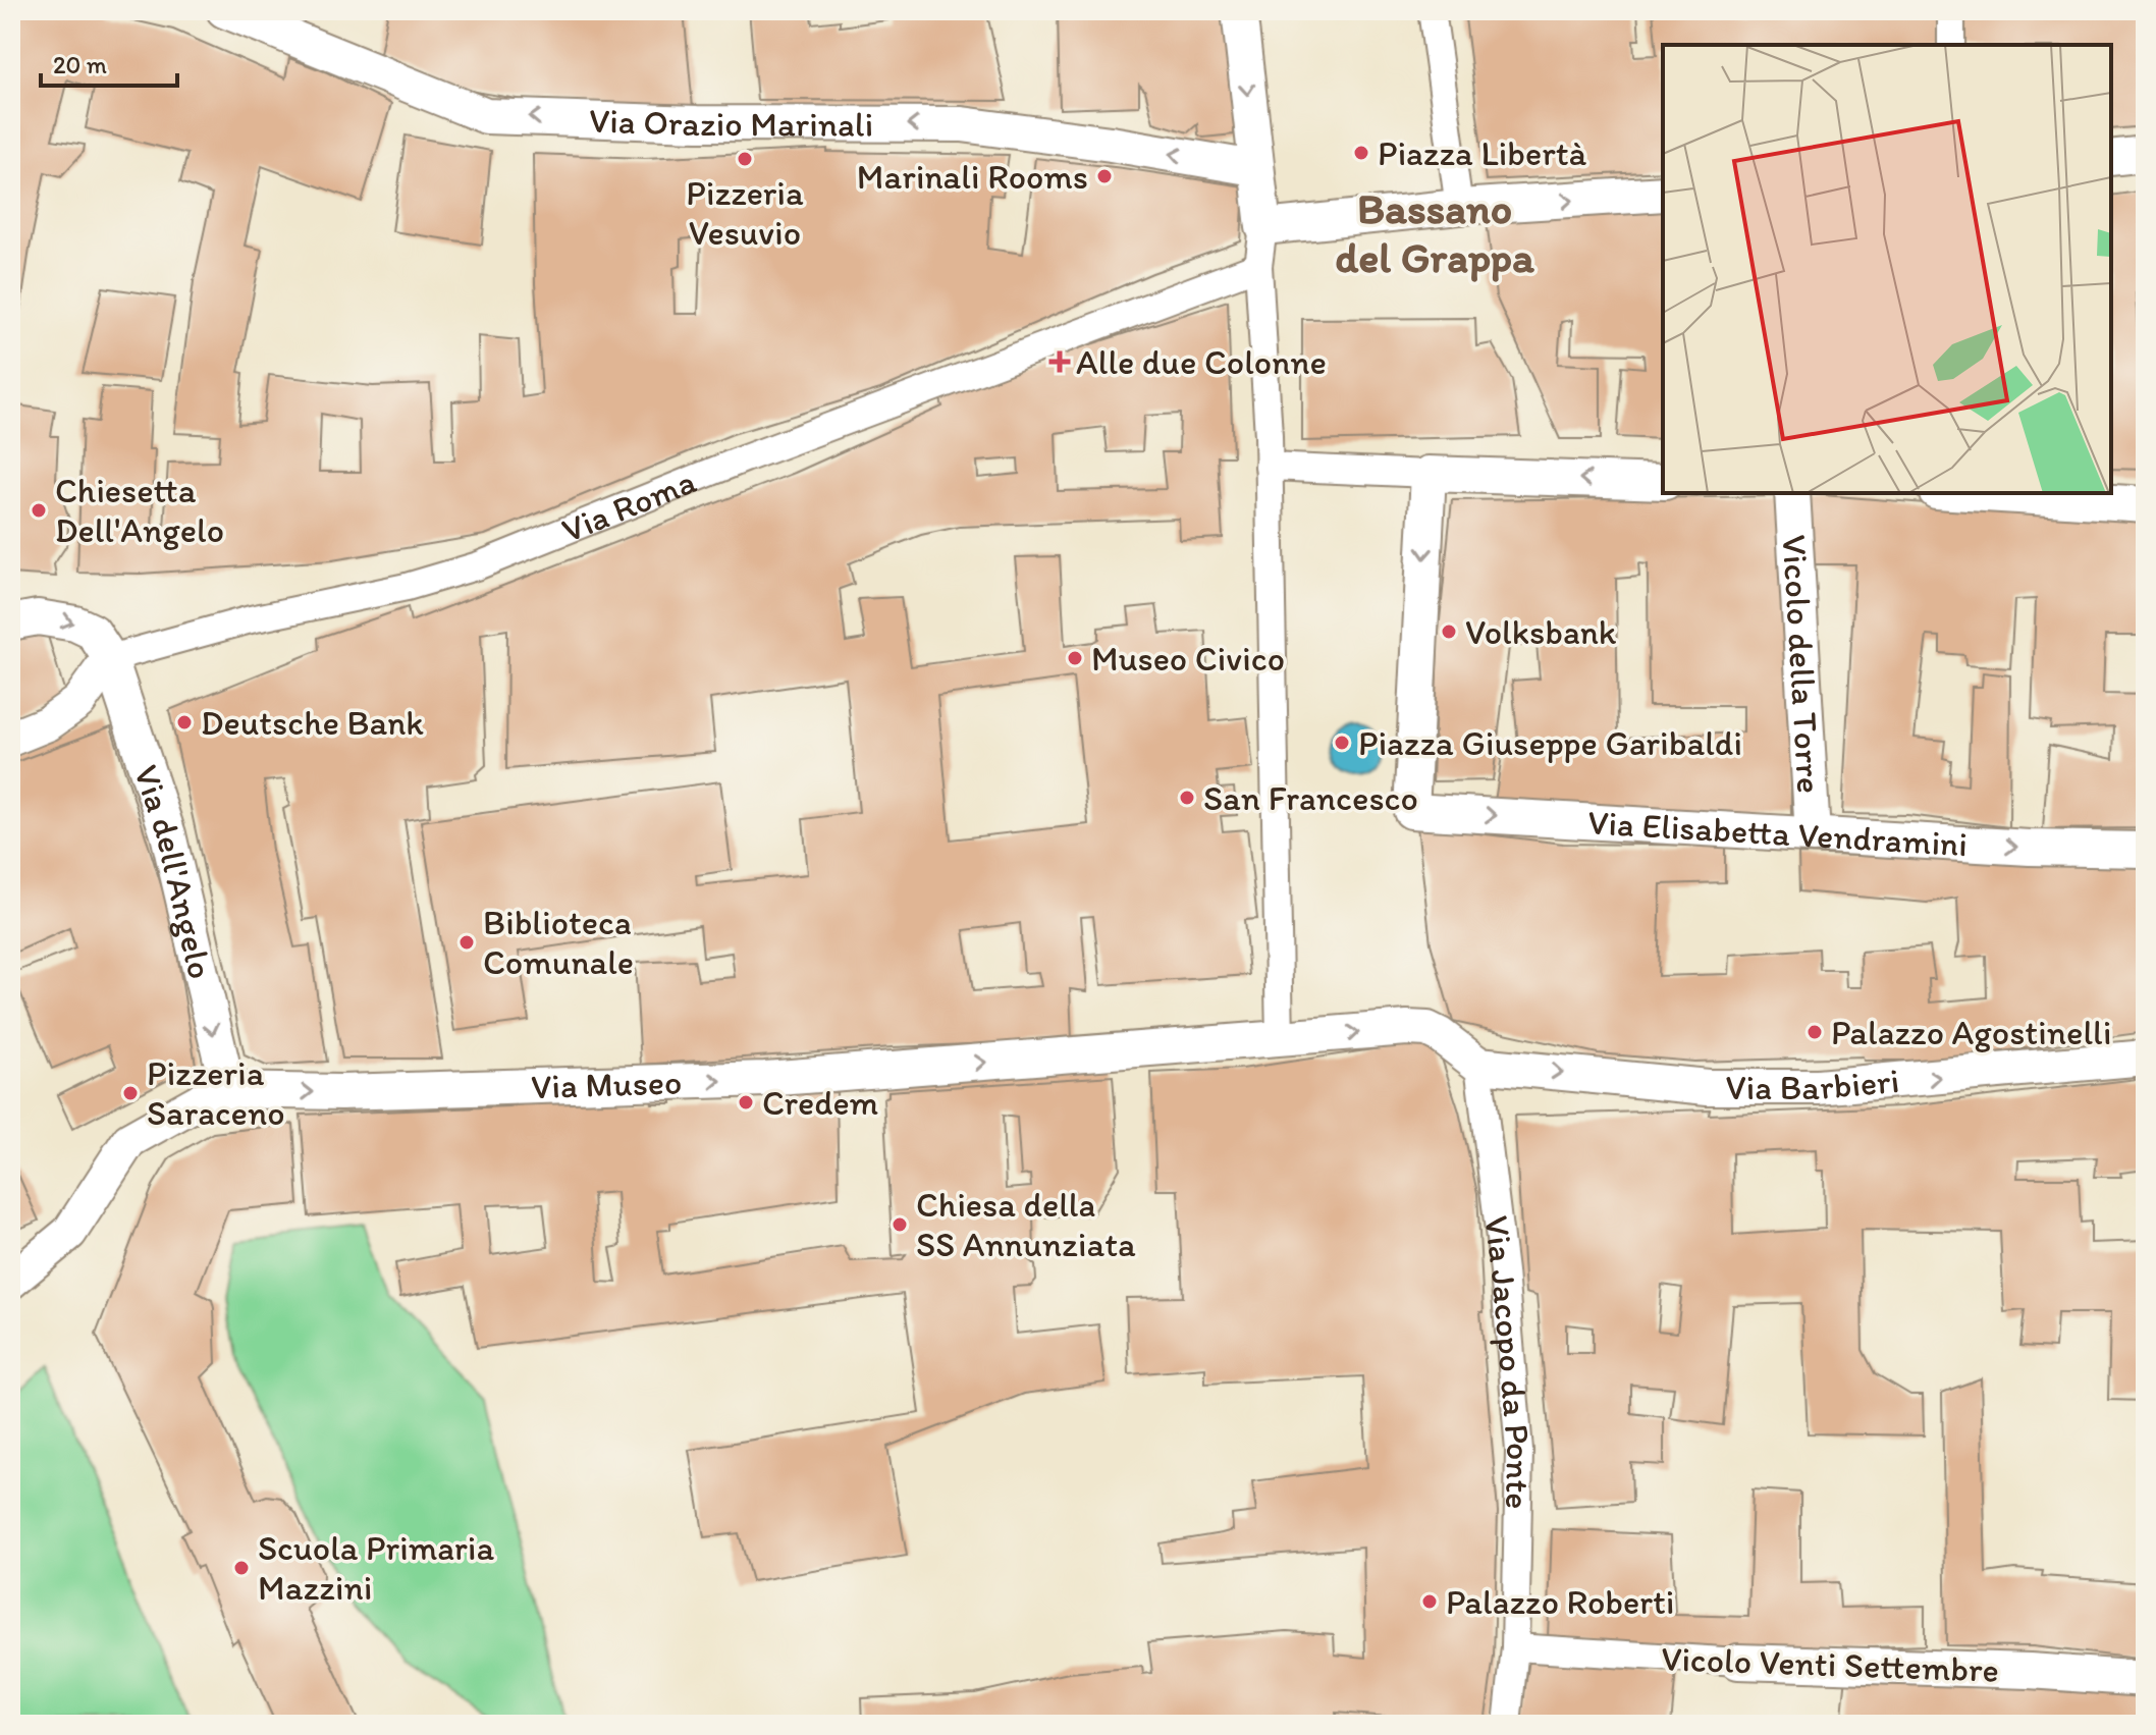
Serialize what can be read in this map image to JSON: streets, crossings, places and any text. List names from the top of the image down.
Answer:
{
  "streets": {
    "street": [
      "Via Orazio Marinali",
      "Via Roma",
      "Vicolo della Torre",
      "Via Elisabetta Vendramini",
      "Via dell'Angelo",
      "Via Museo",
      "Via Barbieri",
      "Via Jacopo da Ponte",
      "Vicolo Venti Settembre"
    ]
  },
  "crossings": [
    ["Via Roma", "Via dell'Angelo"],
    ["Vicolo della Torre", "Via Elisabetta Vendramini"],
    ["Via dell'Angelo", "Via Museo"],
    ["Via Barbieri", "Via Jacopo da Ponte"],
    ["Via Jacopo da Ponte", "Vicolo Venti Settembre"]
  ],
  "one_way": [
    "Via Orazio Marinali",
    "Via dell'Angelo",
    "Via Museo",
    "Via Barbieri"
  ],
  "districts": ["Bassano del Grappa"],
  "places": {
    "other": [
      "Piazza Libertà",
      "Pizzeria Vesuvio",
      "Marinali Rooms",
      "Chiesetta Dell'Angelo",
      "Volksbank",
      "Museo Civico",
      "Deutsche Bank",
      "Piazza Giuseppe Garibaldi",
      "San Francesco",
      "Biblioteca Comunale",
      "Palazzo Agostinelli",
      "Pizzeria Saraceno",
      "Credem",
      "Chiesa della SS Annunziata",
      "Scuola Primaria Mazzini",
      "Palazzo Roberti"
    ],
    "health": ["Alle due Colonne"]
  },
  "scale_bar": "20 m"
}
